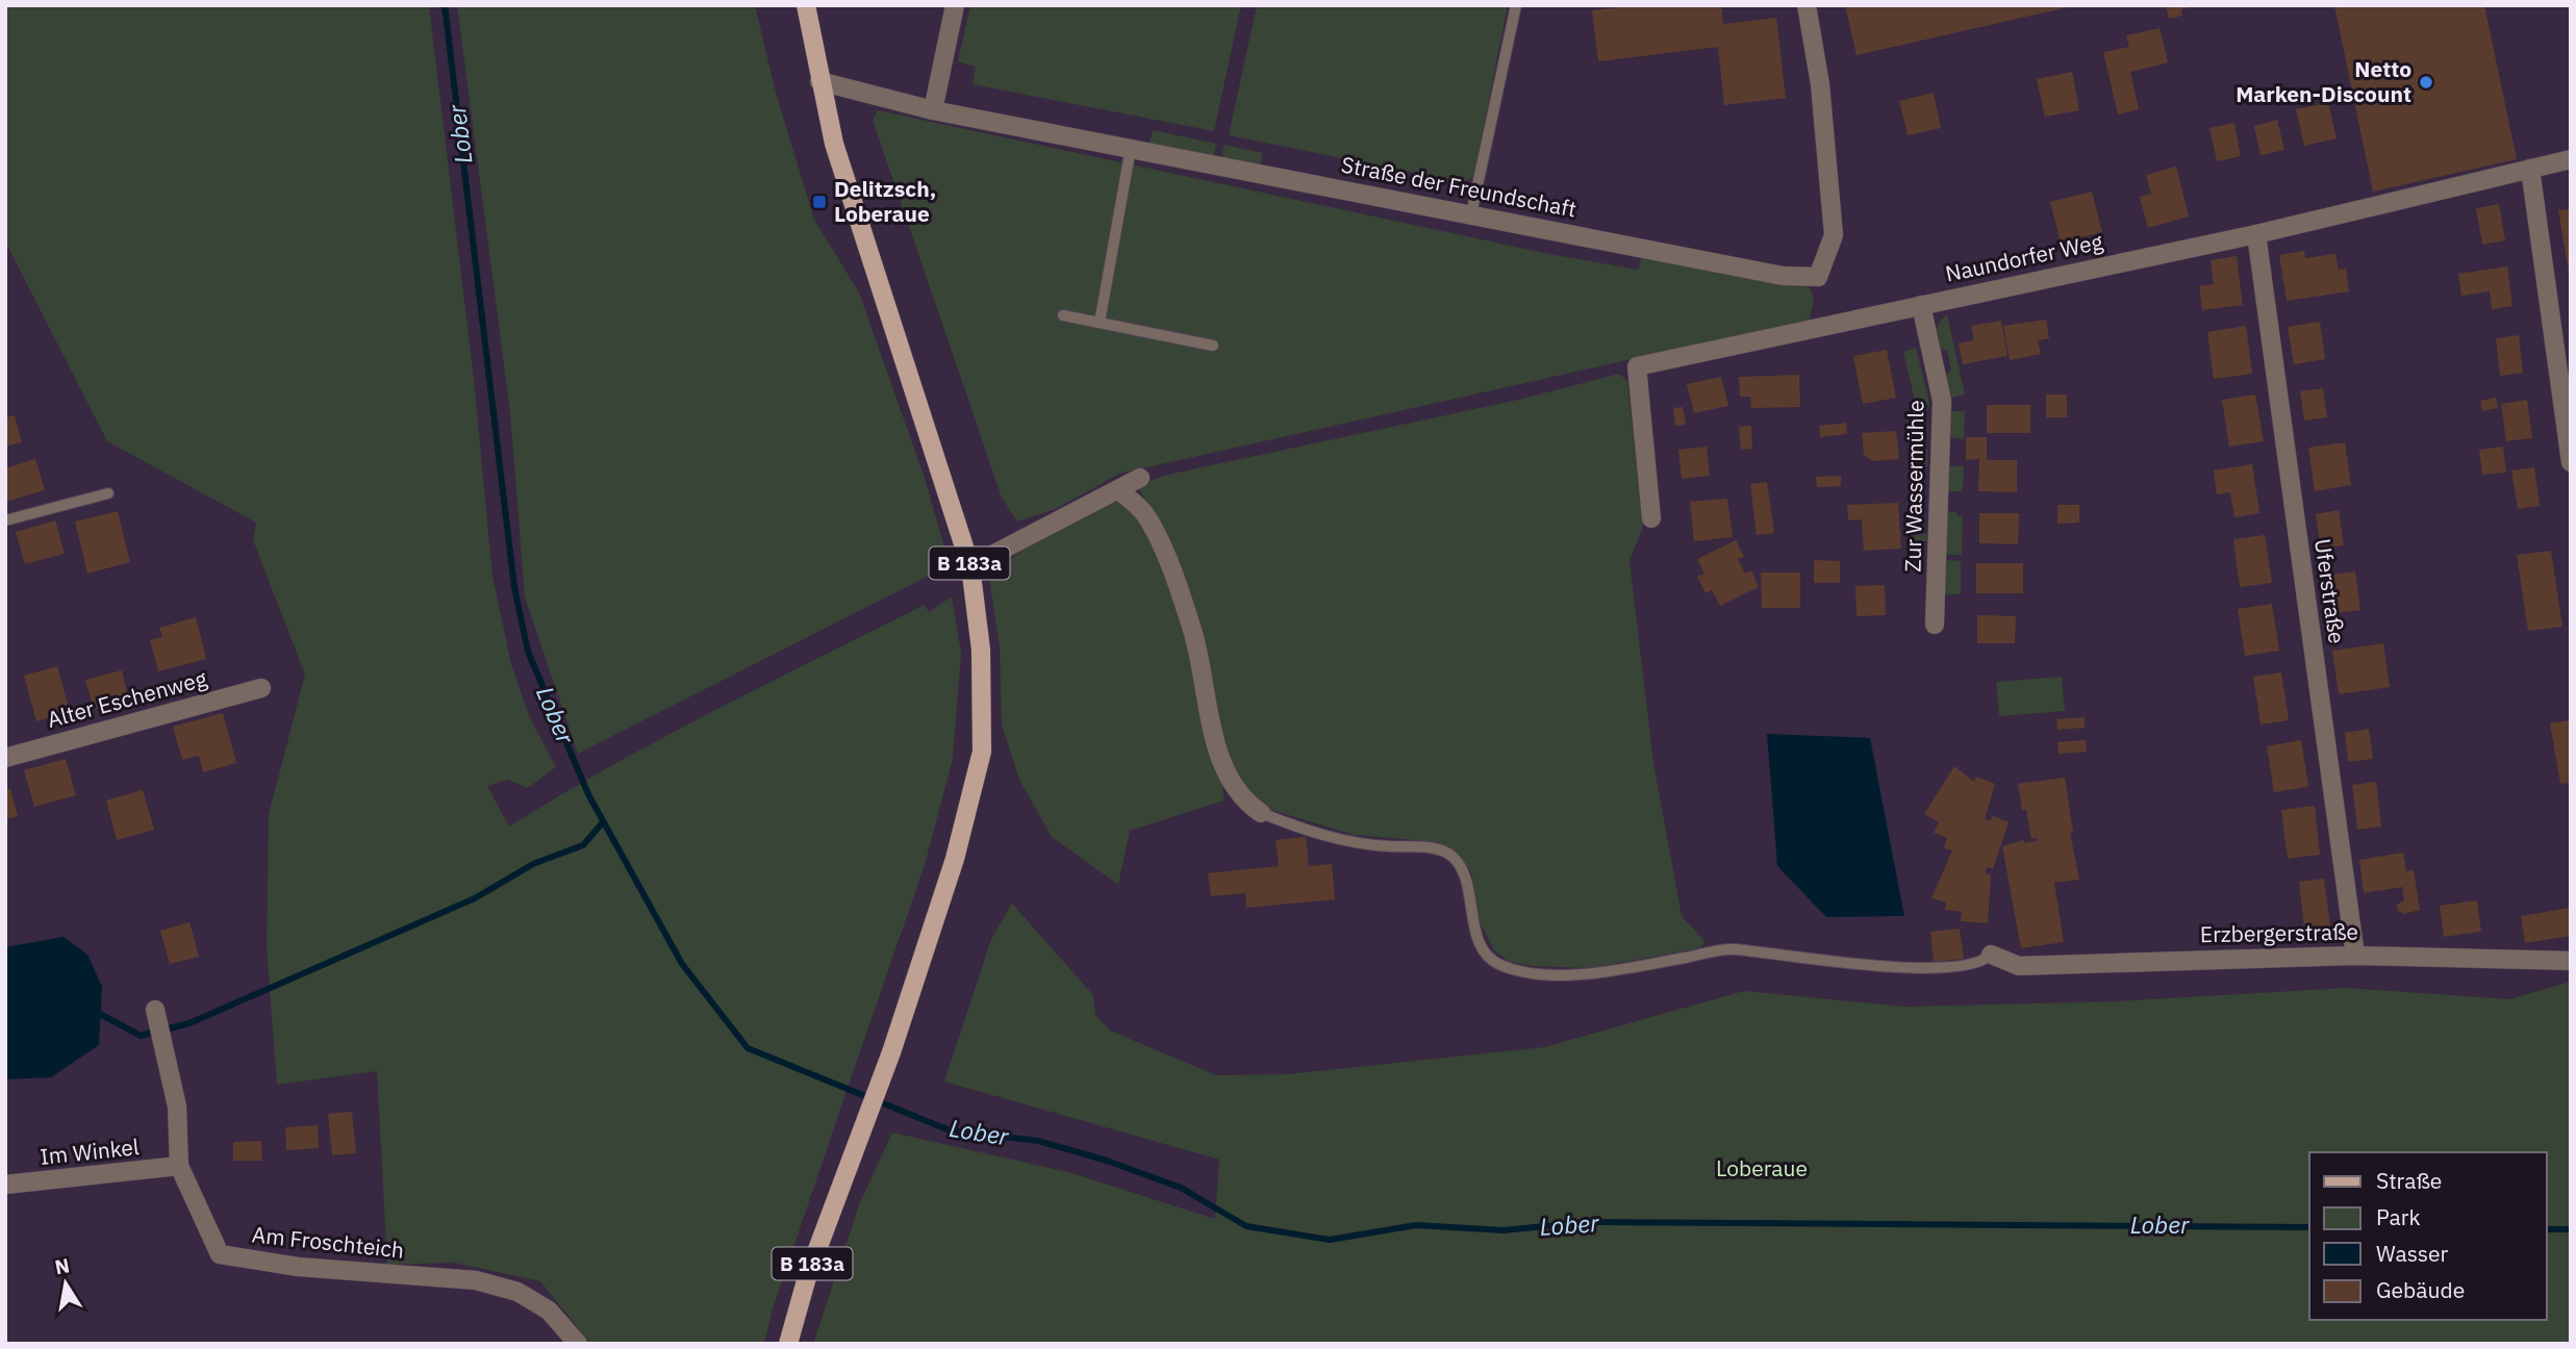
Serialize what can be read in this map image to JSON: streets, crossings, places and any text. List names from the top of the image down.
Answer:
{
  "streets": {
    "main road": ["B 183a"],
    "street": [
      "Straße der Freundschaft",
      "Naundorfer Weg",
      "Zur Wassermühle",
      "Uferstraße",
      "Alter Eschenweg",
      "Erzbergerstraße",
      "Im Winkel",
      "Am Froschteich"
    ]
  },
  "crossings": [
    ["Straße der Freundschaft", "B 183a"],
    ["Naundorfer Weg", "Zur Wassermühle"],
    ["Naundorfer Weg", "Uferstraße"],
    ["Uferstraße", "Erzbergerstraße"],
    ["Im Winkel", "Am Froschteich"]
  ],
  "water": ["Lober"],
  "parks": ["Loberaue"],
  "places": {
    "other": ["Netto Marken-Discount"],
    "transit": ["Delitzsch, Loberaue"]
  },
  "legend": [
    "Straße",
    "Park",
    "Wasser",
    "Gebäude"
  ],
  "north": "top"
}
